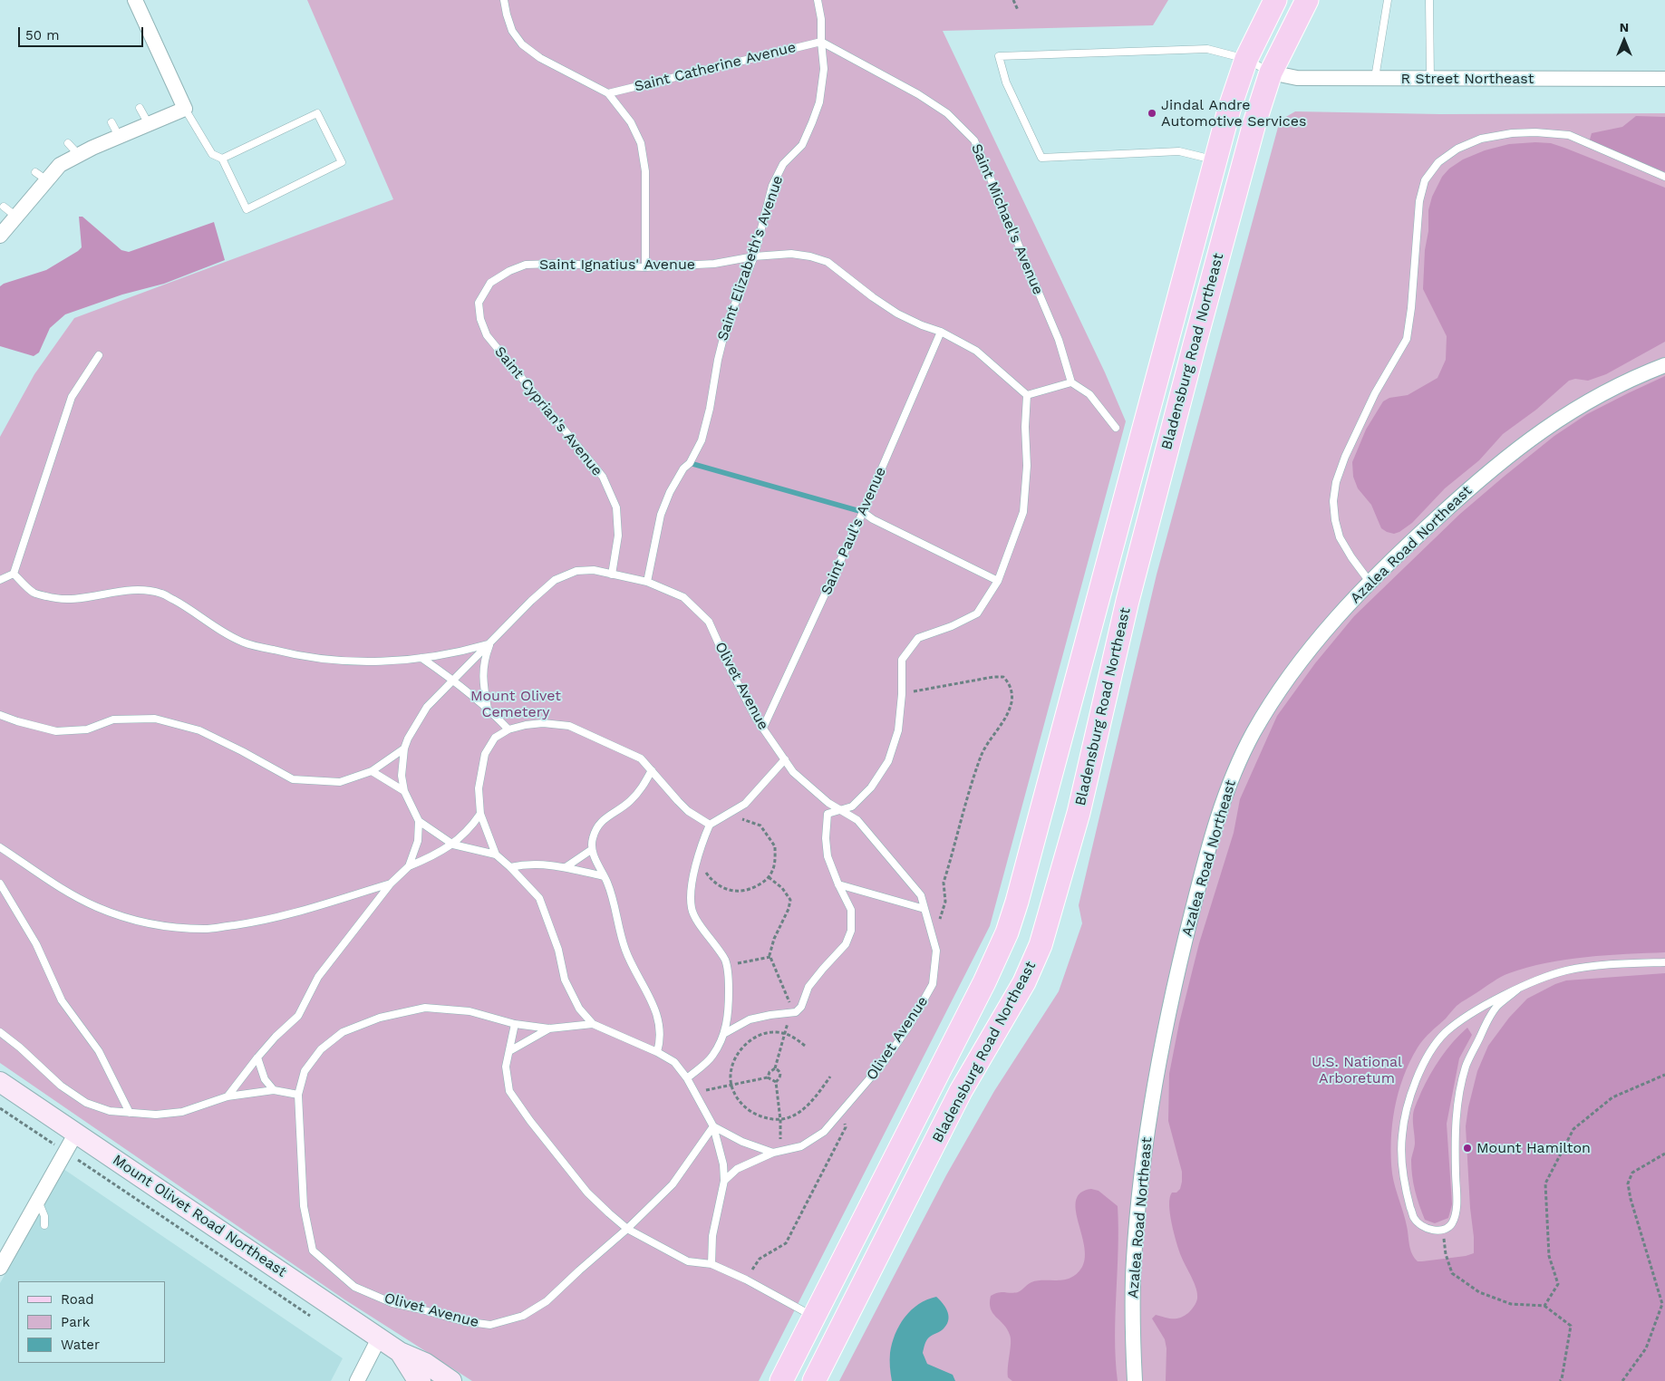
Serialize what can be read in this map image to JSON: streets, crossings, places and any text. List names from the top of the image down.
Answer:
{
  "streets": {
    "main road": ["Bladensburg Road Northeast", "Mount Olivet Road Northeast"],
    "street": ["R Street Northeast", "Azalea Road Northeast"],
    "lane": [
      "Saint Catherine Avenue",
      "Saint Michael's Avenue",
      "Saint Elizabeth's Avenue",
      "Saint Ignatius' Avenue",
      "Saint Cyprian's Avenue",
      "Saint Paul's Avenue",
      "Olivet Avenue"
    ]
  },
  "crossings": [
    ["Saint Catherine Avenue", "Saint Michael's Avenue"],
    ["Saint Catherine Avenue", "Saint Elizabeth's Avenue"],
    ["R Street Northeast", "Bladensburg Road Northeast"],
    ["Saint Michael's Avenue", "Saint Elizabeth's Avenue"],
    ["Saint Elizabeth's Avenue", "Saint Ignatius' Avenue"],
    ["Saint Elizabeth's Avenue", "Olivet Avenue"],
    ["Saint Ignatius' Avenue", "Saint Cyprian's Avenue"],
    ["Saint Ignatius' Avenue", "Saint Paul's Avenue"],
    ["Saint Cyprian's Avenue", "Olivet Avenue"],
    ["Saint Paul's Avenue", "Olivet Avenue"]
  ],
  "parks": ["Mount Olivet Cemetery", "U.S. National Arboretum"],
  "places": ["Jindal Andre Automotive Services", "Mount Hamilton"],
  "legend": ["Road", "Park", "Water"],
  "scale_bar": "50 m",
  "north": "top"
}
